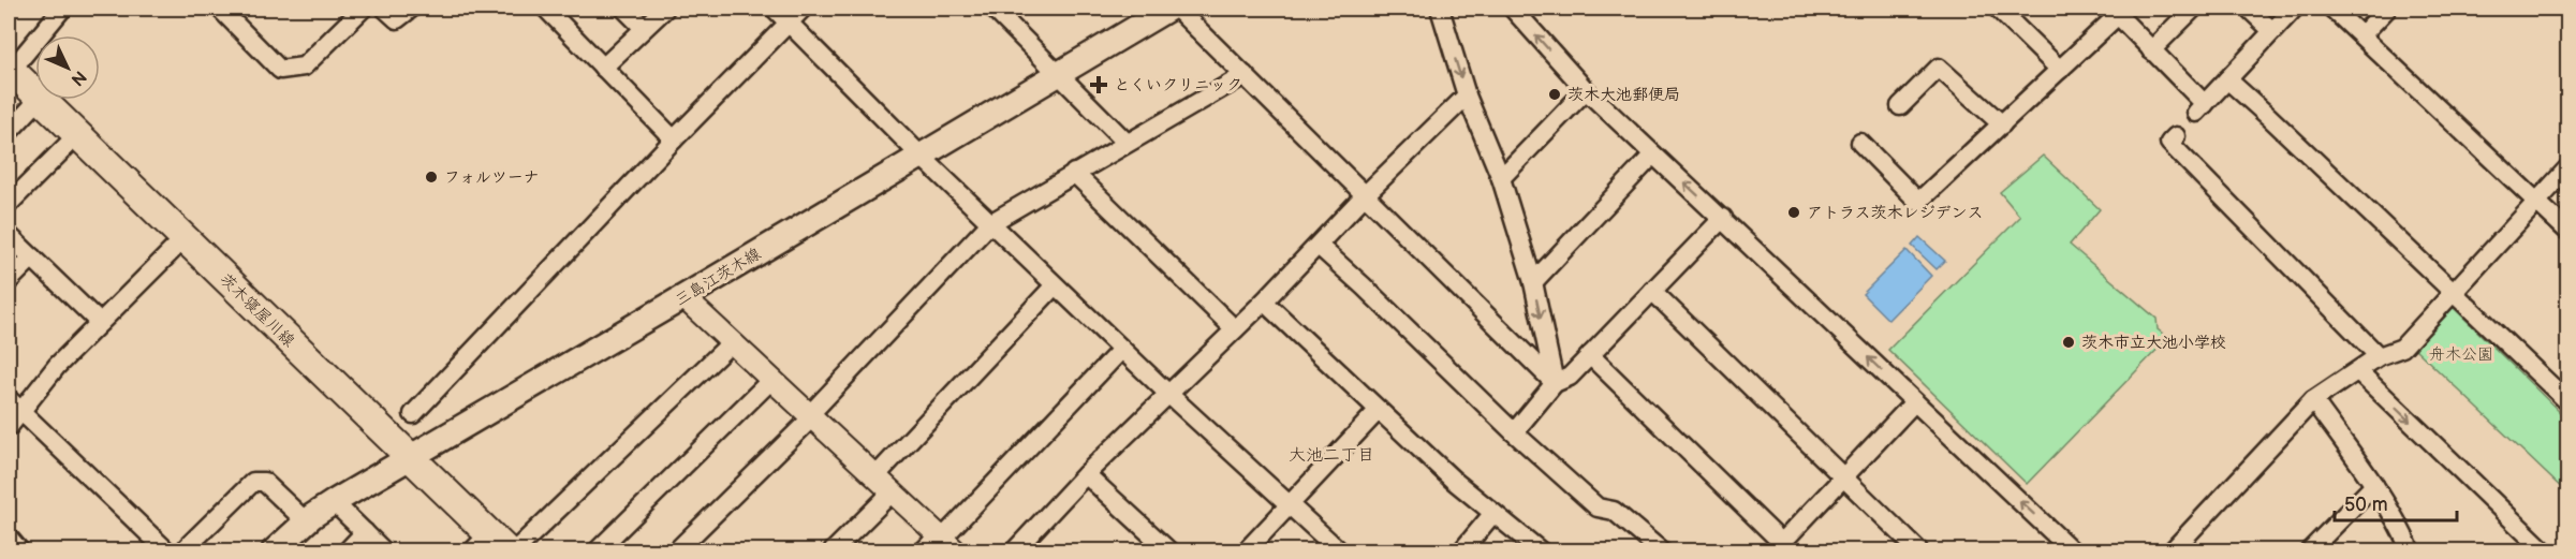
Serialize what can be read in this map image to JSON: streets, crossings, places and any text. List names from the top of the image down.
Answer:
{
  "streets": {
    "main road": ["三島江茨木線", "茨木寝屋川線"]
  },
  "crossings": [
    ["三島江茨木線", "茨木寝屋川線"]
  ],
  "districts": ["大池二丁目"],
  "parks": ["舟木公園"],
  "places": {
    "health": ["とくいクリニック"],
    "other": [
      "茨木大池郵便局",
      "フォルツーナ",
      "アトラス茨木レジデンス",
      "茨木市立大池小学校"
    ]
  },
  "scale_bar": "50 m",
  "north": "bottom right"
}
